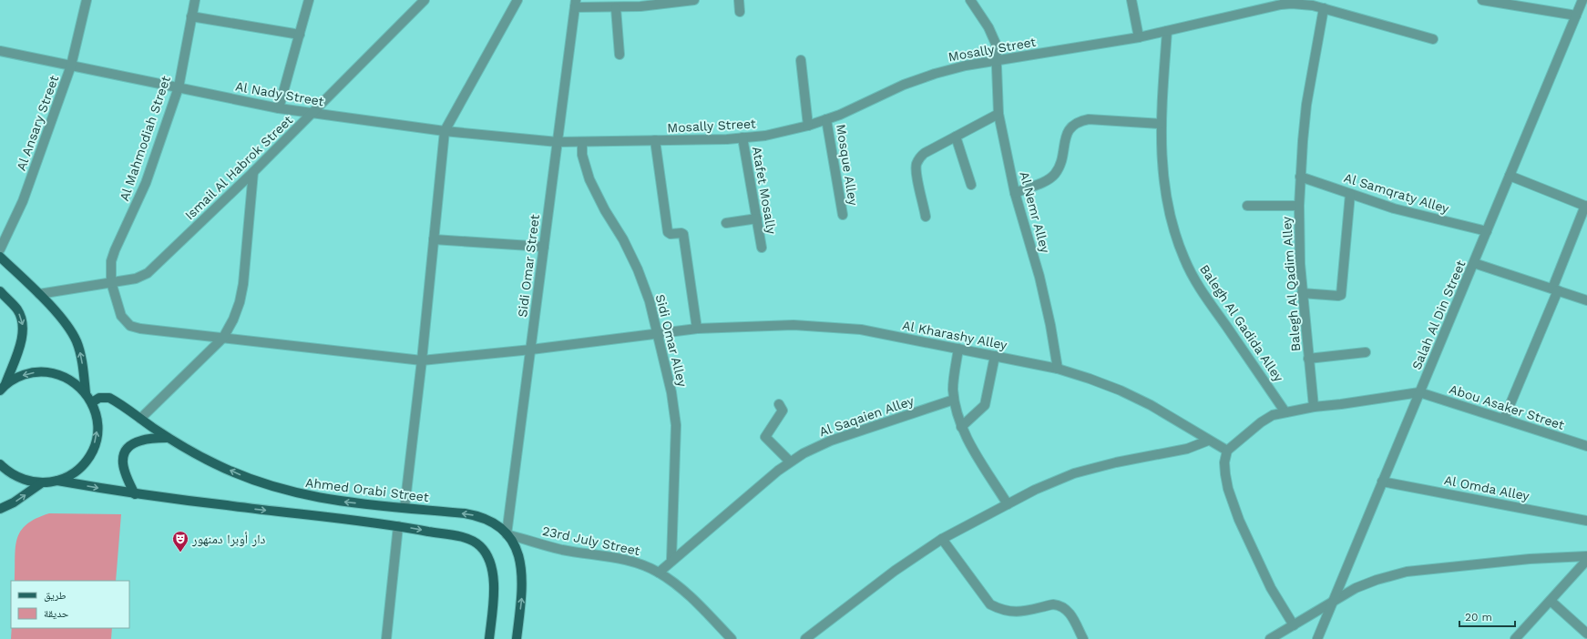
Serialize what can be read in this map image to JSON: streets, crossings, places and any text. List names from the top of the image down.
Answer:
{
  "streets": {
    "main road": ["Ahmed Orabi Street"],
    "street": [
      "Mosally Street",
      "Al Nady Street",
      "Al Ansary Street",
      "Al Mahmodiah Street",
      "Mosque Alley",
      "Ismail Al Habrok Street",
      "Atafet Mosally",
      "Al Samqraty Alley",
      "Al Nemr Alley",
      "Sidi Omar Street",
      "Balegh Al Qadim Alley",
      "Salah Al Din Street",
      "Balegh Al Gadida Alley",
      "Al Kharashy Alley",
      "Sidi Omar Alley",
      "Abou Asaker Street",
      "Al Saqaien Alley",
      "Al Omda Alley",
      "23rd July Street"
    ]
  },
  "crossings": [
    ["Mosally Street", "Al Nady Street"],
    ["Mosally Street", "Mosque Alley"],
    ["Mosally Street", "Atafet Mosally"],
    ["Mosally Street", "Al Nemr Alley"],
    ["Mosally Street", "Sidi Omar Street"],
    ["Mosally Street", "Balegh Al Qadim Alley"],
    ["Mosally Street", "Balegh Al Gadida Alley"],
    ["Mosally Street", "Sidi Omar Alley"],
    ["Al Nady Street", "Al Ansary Street"],
    ["Al Nady Street", "Al Mahmodiah Street"],
    ["Al Nady Street", "Ismail Al Habrok Street"],
    ["Al Nady Street", "Sidi Omar Street"],
    ["Al Mahmodiah Street", "Ismail Al Habrok Street"],
    ["Al Mahmodiah Street", "Al Kharashy Alley"],
    ["Al Samqraty Alley", "Balegh Al Qadim Alley"],
    ["Al Samqraty Alley", "Salah Al Din Street"],
    ["Al Nemr Alley", "Al Kharashy Alley"],
    ["Sidi Omar Street", "Al Kharashy Alley"],
    ["Sidi Omar Street", "Ahmed Orabi Street"],
    ["Sidi Omar Street", "23rd July Street"],
    ["Salah Al Din Street", "Abou Asaker Street"],
    ["Salah Al Din Street", "Al Omda Alley"],
    ["Al Kharashy Alley", "Sidi Omar Alley"],
    ["Sidi Omar Alley", "Al Saqaien Alley"],
    ["Al Saqaien Alley", "23rd July Street"],
    ["Ahmed Orabi Street", "23rd July Street"]
  ],
  "places": {
    "theatre": ["دار أوبرا دمنهور"]
  },
  "legend": ["طريق", "حديقة"],
  "scale_bar": "20 m"
}
